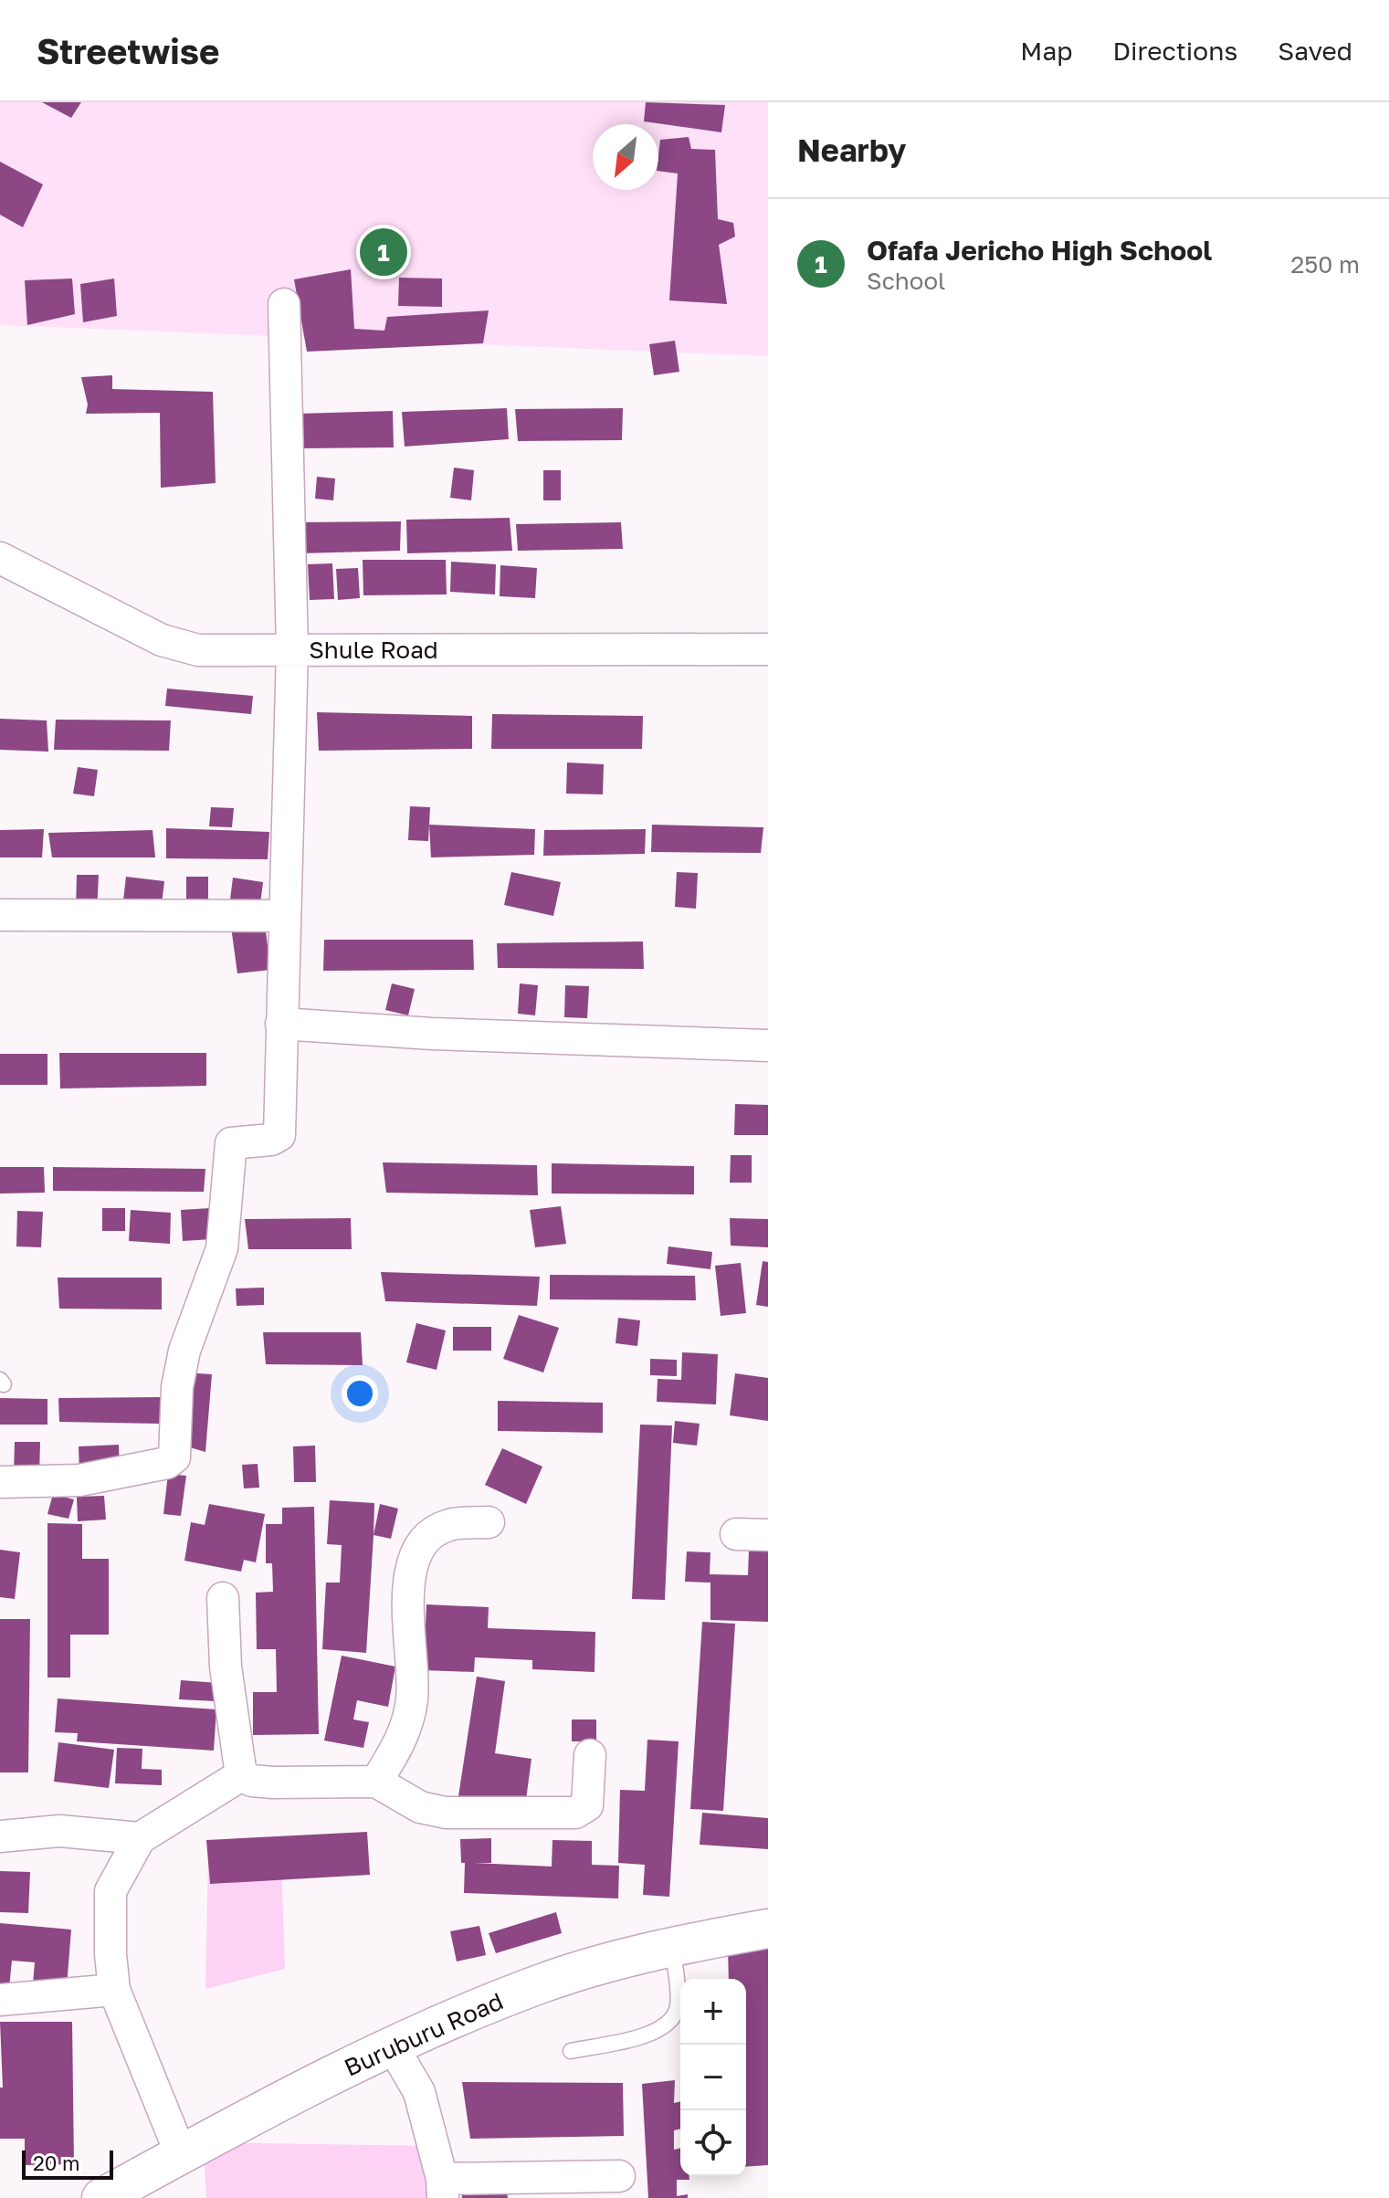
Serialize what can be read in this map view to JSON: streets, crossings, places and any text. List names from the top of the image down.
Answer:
{
  "streets": {
    "street": ["Shule Road", "Buruburu Road"]
  },
  "scale_bar": "20 m",
  "north": "bottom left",
  "page": {
    "header": "Streetwise",
    "nav": ["Map", "Directions", "Saved"],
    "heading": "Nearby",
    "list": [
      {
        "mark": "1",
        "name": "Ofafa Jericho High School",
        "note": "School",
        "value": "250 m"
      }
    ],
    "pins": "1",
    "map_buttons": ["+", "−"],
    "scale": "20 m"
  }
}
